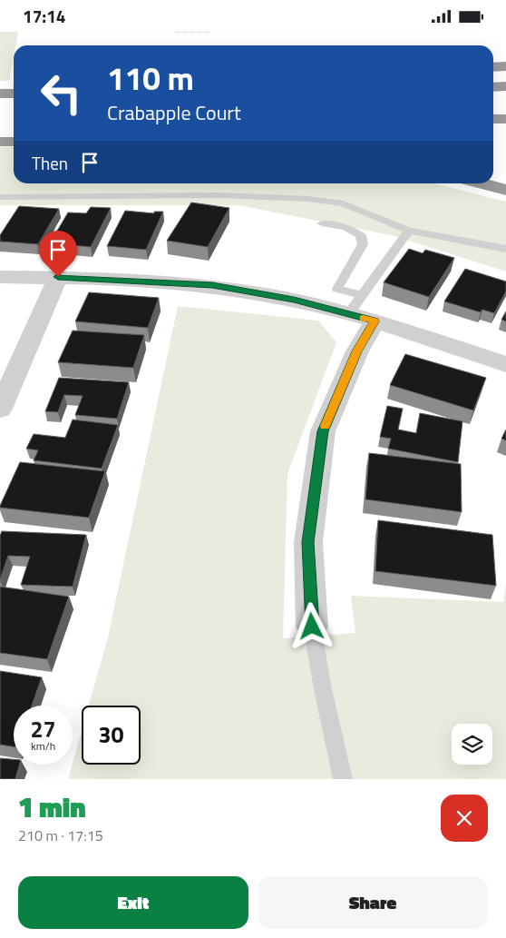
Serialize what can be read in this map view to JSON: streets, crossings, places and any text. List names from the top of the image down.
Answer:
{
  "page": {
    "status": "17:14",
    "turn": ["110 m", "Crabapple Court"],
    "then": "Then",
    "speed": "27 km/h",
    "limit": "30",
    "heading": ["1 min", "210 m · 17:15"],
    "buttons": ["Exit", "Share"]
  }
}
